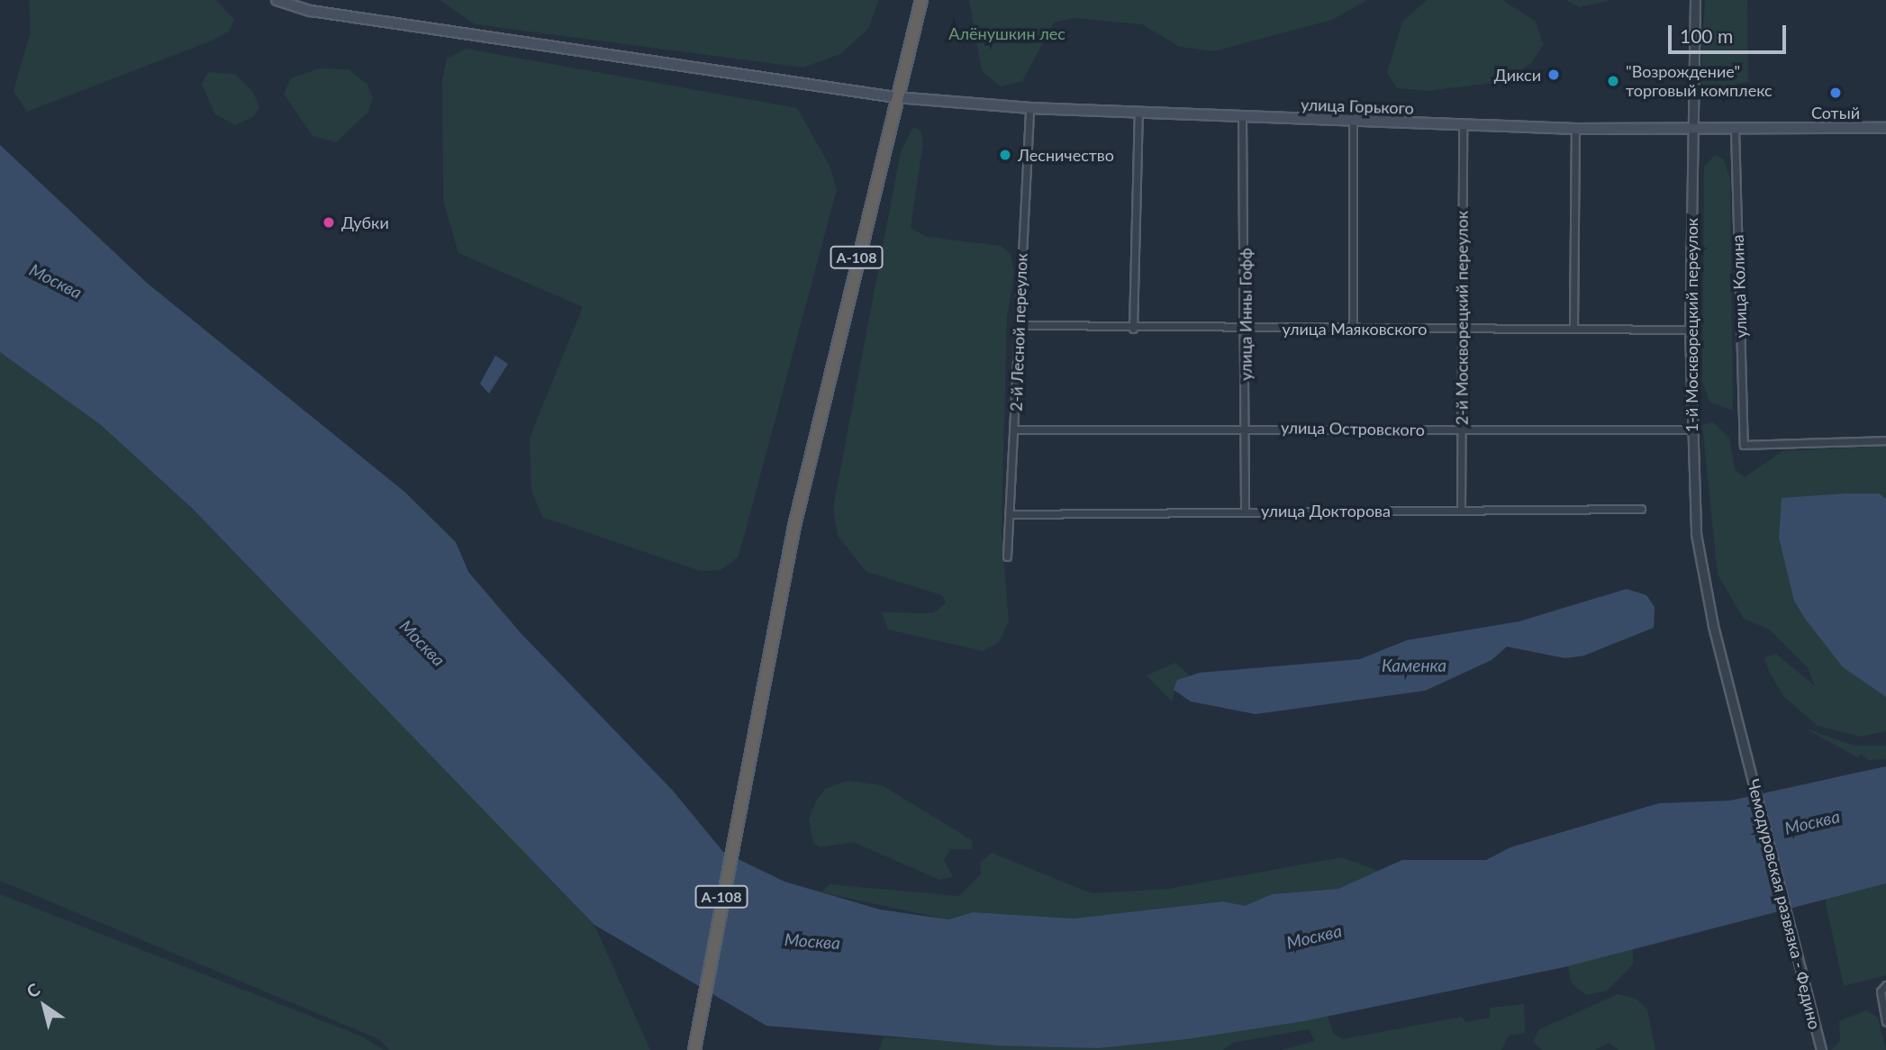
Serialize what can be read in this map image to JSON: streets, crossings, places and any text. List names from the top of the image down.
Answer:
{
  "streets": {
    "highway": ["А-108"],
    "main road": ["улица Горького"],
    "street": [
      "улица Колина",
      "улица Инны Гофф",
      "2-й Москворецкий переулок",
      "1-й Москворецкий переулок",
      "улица Маяковского",
      "2-й Лесной переулок",
      "улица Островского",
      "улица Докторова",
      "Чемодуровская развязка - Федино"
    ]
  },
  "crossings": [
    ["улица Горького", "А-108"],
    ["улица Горького", "улица Колина"],
    ["улица Горького", "улица Инны Гофф"],
    ["улица Горького", "2-й Москворецкий переулок"],
    ["улица Горького", "1-й Москворецкий переулок"],
    ["улица Горького", "2-й Лесной переулок"],
    ["улица Инны Гофф", "улица Маяковского"],
    ["улица Инны Гофф", "улица Островского"],
    ["улица Инны Гофф", "улица Докторова"],
    ["2-й Москворецкий переулок", "улица Маяковского"],
    ["2-й Москворецкий переулок", "улица Островского"],
    ["2-й Москворецкий переулок", "улица Докторова"],
    ["1-й Москворецкий переулок", "улица Маяковского"],
    ["1-й Москворецкий переулок", "улица Островского"],
    ["1-й Москворецкий переулок", "Чемодуровская развязка - Федино"],
    ["улица Маяковского", "2-й Лесной переулок"],
    ["2-й Лесной переулок", "улица Островского"],
    ["2-й Лесной переулок", "улица Докторова"]
  ],
  "water": ["Москва", "Каменка"],
  "parks": ["Алёнушкин лес"],
  "places": [
    "Дикси",
    "\"Возрождение\" торговый комплекс",
    "Сотый",
    "Лесничество",
    "Дубки"
  ],
  "scale_bar": "100 m",
  "north": "top left"
}
